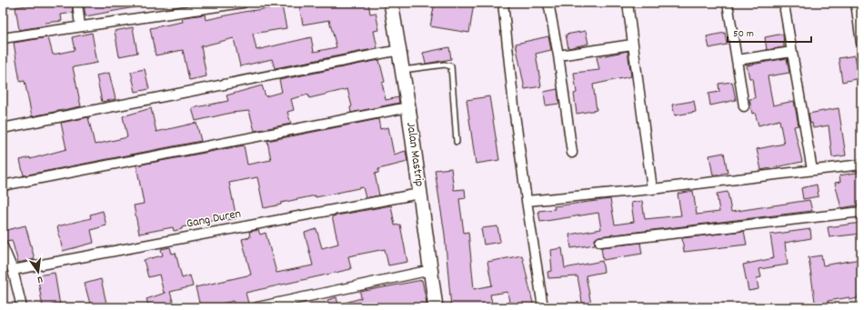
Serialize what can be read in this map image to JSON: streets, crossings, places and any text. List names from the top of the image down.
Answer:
{
  "streets": {
    "main road": ["Jalan Mastrip"],
    "street": ["Gang Duren"]
  },
  "crossings": [
    ["Jalan Mastrip", "Gang Duren"]
  ],
  "scale_bar": "50 m",
  "north": "bottom"
}
